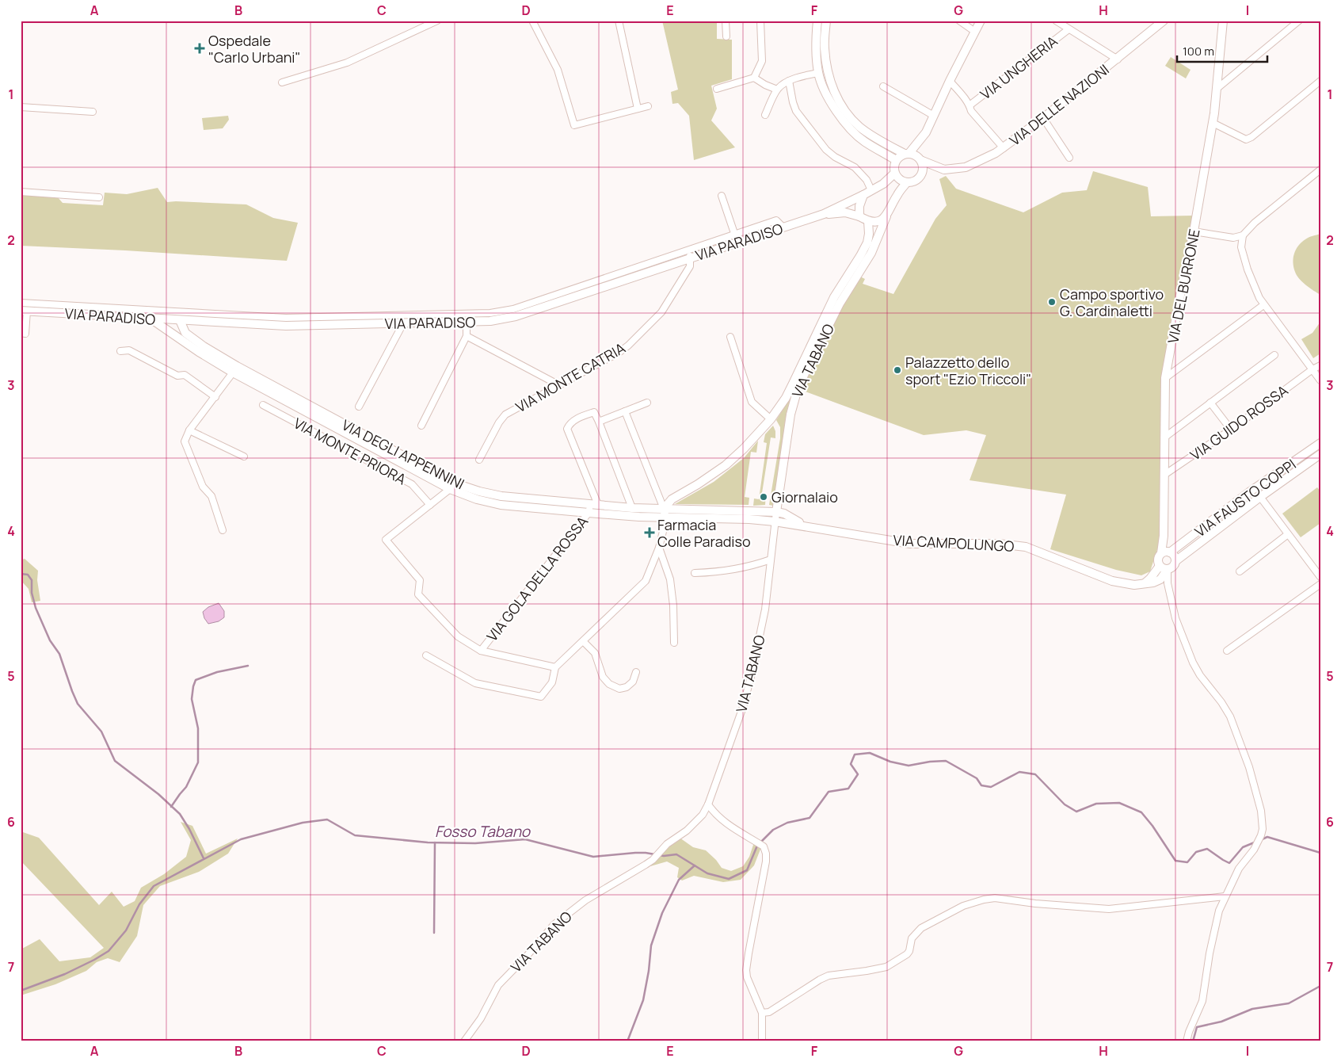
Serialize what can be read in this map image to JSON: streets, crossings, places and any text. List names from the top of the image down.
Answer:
{
  "streets": {
    "street": [
      "VIA UNGHERIA",
      "VIA DELLE NAZIONI",
      "VIA PARADISO",
      "VIA DEL BURRONE",
      "VIA TABANO",
      "VIA MONTE CATRIA",
      "VIA GUIDO ROSSA",
      "VIA MONTE PRIORA",
      "VIA DEGLI APPENNINI",
      "VIA FAUSTO COPPI",
      "VIA CAMPOLUNGO",
      "VIA GOLA DELLA ROSSA"
    ]
  },
  "crossings": [
    ["VIA DELLE NAZIONI", "VIA TABANO"],
    ["VIA PARADISO", "VIA MONTE CATRIA"],
    ["VIA PARADISO", "VIA DEGLI APPENNINI"],
    ["VIA DEL BURRONE", "VIA GUIDO ROSSA"],
    ["VIA DEL BURRONE", "VIA FAUSTO COPPI"],
    ["VIA DEL BURRONE", "VIA CAMPOLUNGO"],
    ["VIA TABANO", "VIA DEGLI APPENNINI"],
    ["VIA TABANO", "VIA CAMPOLUNGO"],
    ["VIA DEGLI APPENNINI", "VIA CAMPOLUNGO"],
    ["VIA DEGLI APPENNINI", "VIA GOLA DELLA ROSSA"],
    ["VIA FAUSTO COPPI", "VIA CAMPOLUNGO"]
  ],
  "water": ["Fosso Tabano"],
  "places": {
    "health": ["Ospedale \"Carlo Urbani\"", "Farmacia Colle Paradiso"],
    "other": ["Campo sportivo G. Cardinaletti", "Palazzetto dello sport \"Ezio Triccoli\"", "Giornalaio"]
  },
  "scale_bar": "100 m",
  "grid": {
    "columns": [
      "A",
      "B",
      "C",
      "D",
      "E",
      "F",
      "G",
      "H",
      "I"
    ],
    "rows": [
      "1",
      "2",
      "3",
      "4",
      "5",
      "6",
      "7"
    ]
  }
}
